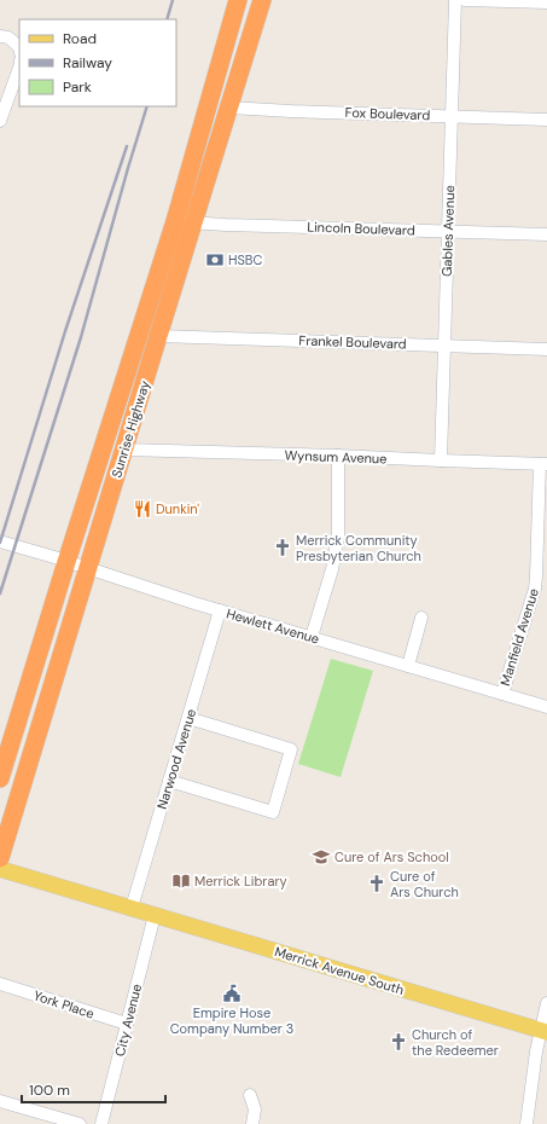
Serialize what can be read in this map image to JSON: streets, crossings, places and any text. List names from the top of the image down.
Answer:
{
  "streets": {
    "highway": ["Sunrise Highway"],
    "main road": ["Merrick Avenue South"],
    "street": [
      "Fox Boulevard",
      "Lincoln Boulevard",
      "Gables Avenue",
      "Frankel Boulevard",
      "Wynsum Avenue",
      "Hewlett Avenue",
      "Manfield Avenue",
      "Narwood Avenue",
      "York Place",
      "City Avenue"
    ]
  },
  "crossings": [
    ["Fox Boulevard", "Gables Avenue"],
    ["Fox Boulevard", "Sunrise Highway"],
    ["Lincoln Boulevard", "Gables Avenue"],
    ["Lincoln Boulevard", "Sunrise Highway"],
    ["Gables Avenue", "Frankel Boulevard"],
    ["Gables Avenue", "Wynsum Avenue"],
    ["Frankel Boulevard", "Sunrise Highway"],
    ["Sunrise Highway", "Wynsum Avenue"],
    ["Sunrise Highway", "Hewlett Avenue"],
    ["Wynsum Avenue", "Manfield Avenue"],
    ["Hewlett Avenue", "Manfield Avenue"],
    ["Hewlett Avenue", "Narwood Avenue"],
    ["Narwood Avenue", "Merrick Avenue South"],
    ["Merrick Avenue South", "City Avenue"],
    ["York Place", "City Avenue"]
  ],
  "places": {
    "bank": ["HSBC"],
    "restaurant": ["Dunkin'"],
    "church": ["Merrick Community Presbyterian Church", "Cure of Ars Church", "Church of the Redeemer"],
    "school or university": ["Cure of Ars School"],
    "library": ["Merrick Library"],
    "public building": ["Empire Hose Company Number 3"]
  },
  "legend": ["Road", "Railway", "Park"],
  "scale_bar": "100 m"
}
